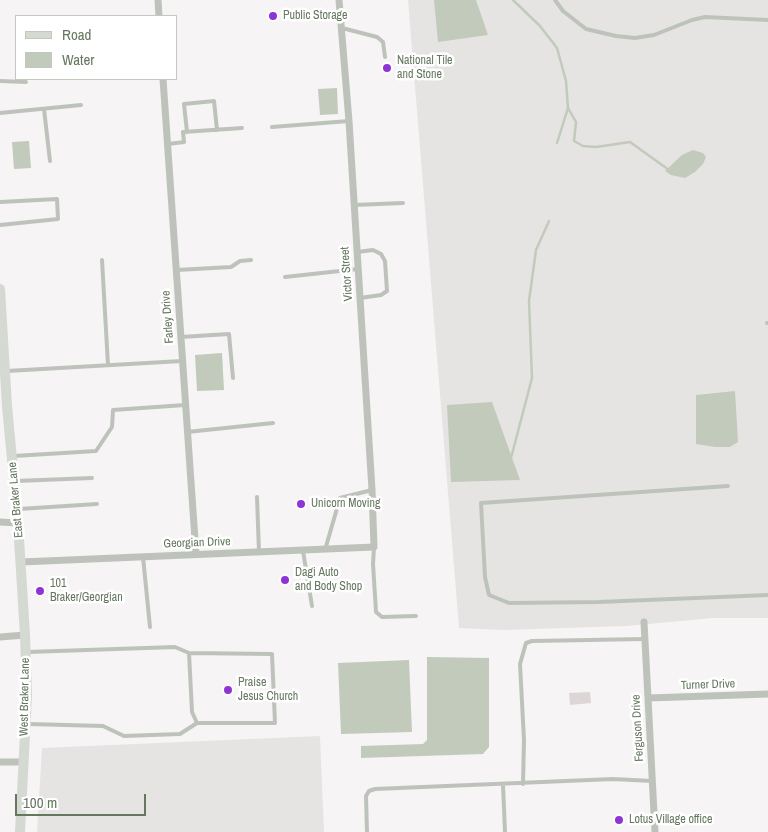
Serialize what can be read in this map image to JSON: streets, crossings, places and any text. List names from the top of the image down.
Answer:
{
  "streets": {
    "main road": ["East Braker Lane", "West Braker Lane"],
    "street": [
      "Victor Street",
      "Farley Drive",
      "Georgian Drive",
      "Turner Drive",
      "Ferguson Drive"
    ]
  },
  "crossings": [
    ["Victor Street", "Georgian Drive"],
    ["Farley Drive", "Georgian Drive"],
    ["East Braker Lane", "Georgian Drive"],
    ["East Braker Lane", "West Braker Lane"],
    ["Georgian Drive", "West Braker Lane"],
    ["Turner Drive", "Ferguson Drive"]
  ],
  "places": [
    "Public Storage",
    "National Tile and Stone",
    "Unicorn Moving",
    "Dagi Auto and Body Shop",
    "101 Braker/Georgian",
    "Praise Jesus Church",
    "Lotus Village office"
  ],
  "legend": ["Road", "Water"],
  "scale_bar": "100 m"
}
